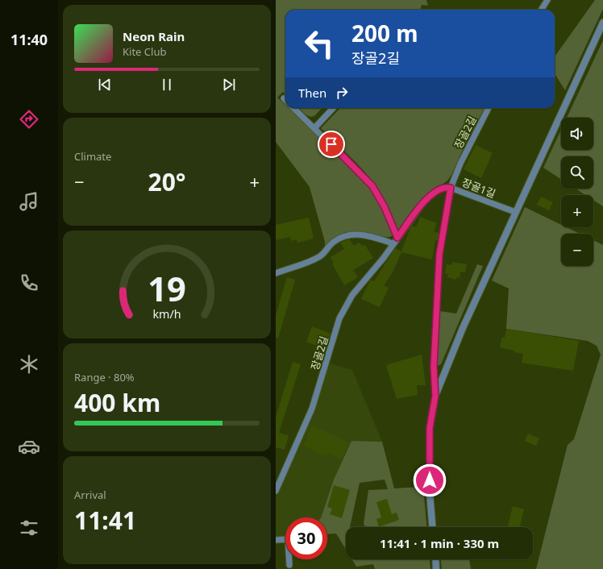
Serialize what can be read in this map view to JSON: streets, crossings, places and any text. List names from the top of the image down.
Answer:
{
  "streets": {
    "street": ["장골1길"],
    "lane": ["장골2길"]
  },
  "crossings": [
    ["장골2길", "장골1길"]
  ],
  "page": {
    "tabs": "11:40",
    "turn": ["200 m", "장골2길"],
    "song": ["Neon Rain", "Kite Club"],
    "then": "Then",
    "tile": [
      "Climate",
      ["Range · 80%", "400 km"],
      ["Arrival", "11:41"]
    ],
    "map_buttons": ["+", "−"],
    "heat": ["−", "20°", "+"],
    "limit": "30",
    "trip": "11:41 · 1 min · 330 m",
    "gauge": ["19", "km/h"]
  }
}
